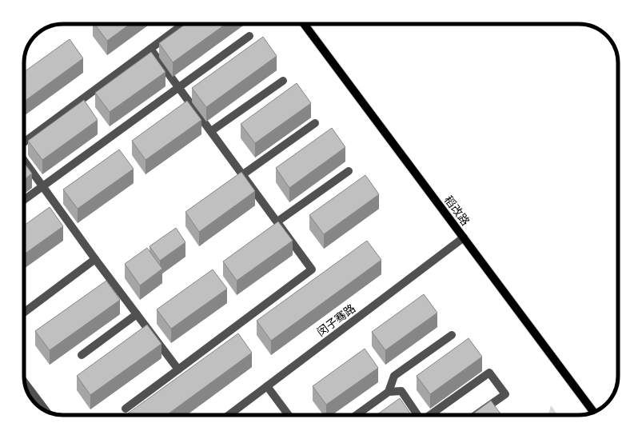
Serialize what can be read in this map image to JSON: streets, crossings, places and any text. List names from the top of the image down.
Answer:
{
  "streets": {
    "main road": ["稻改路"],
    "street": ["闵子骞路"]
  },
  "crossings": [
    ["稻改路", "闵子骞路"]
  ]
}
